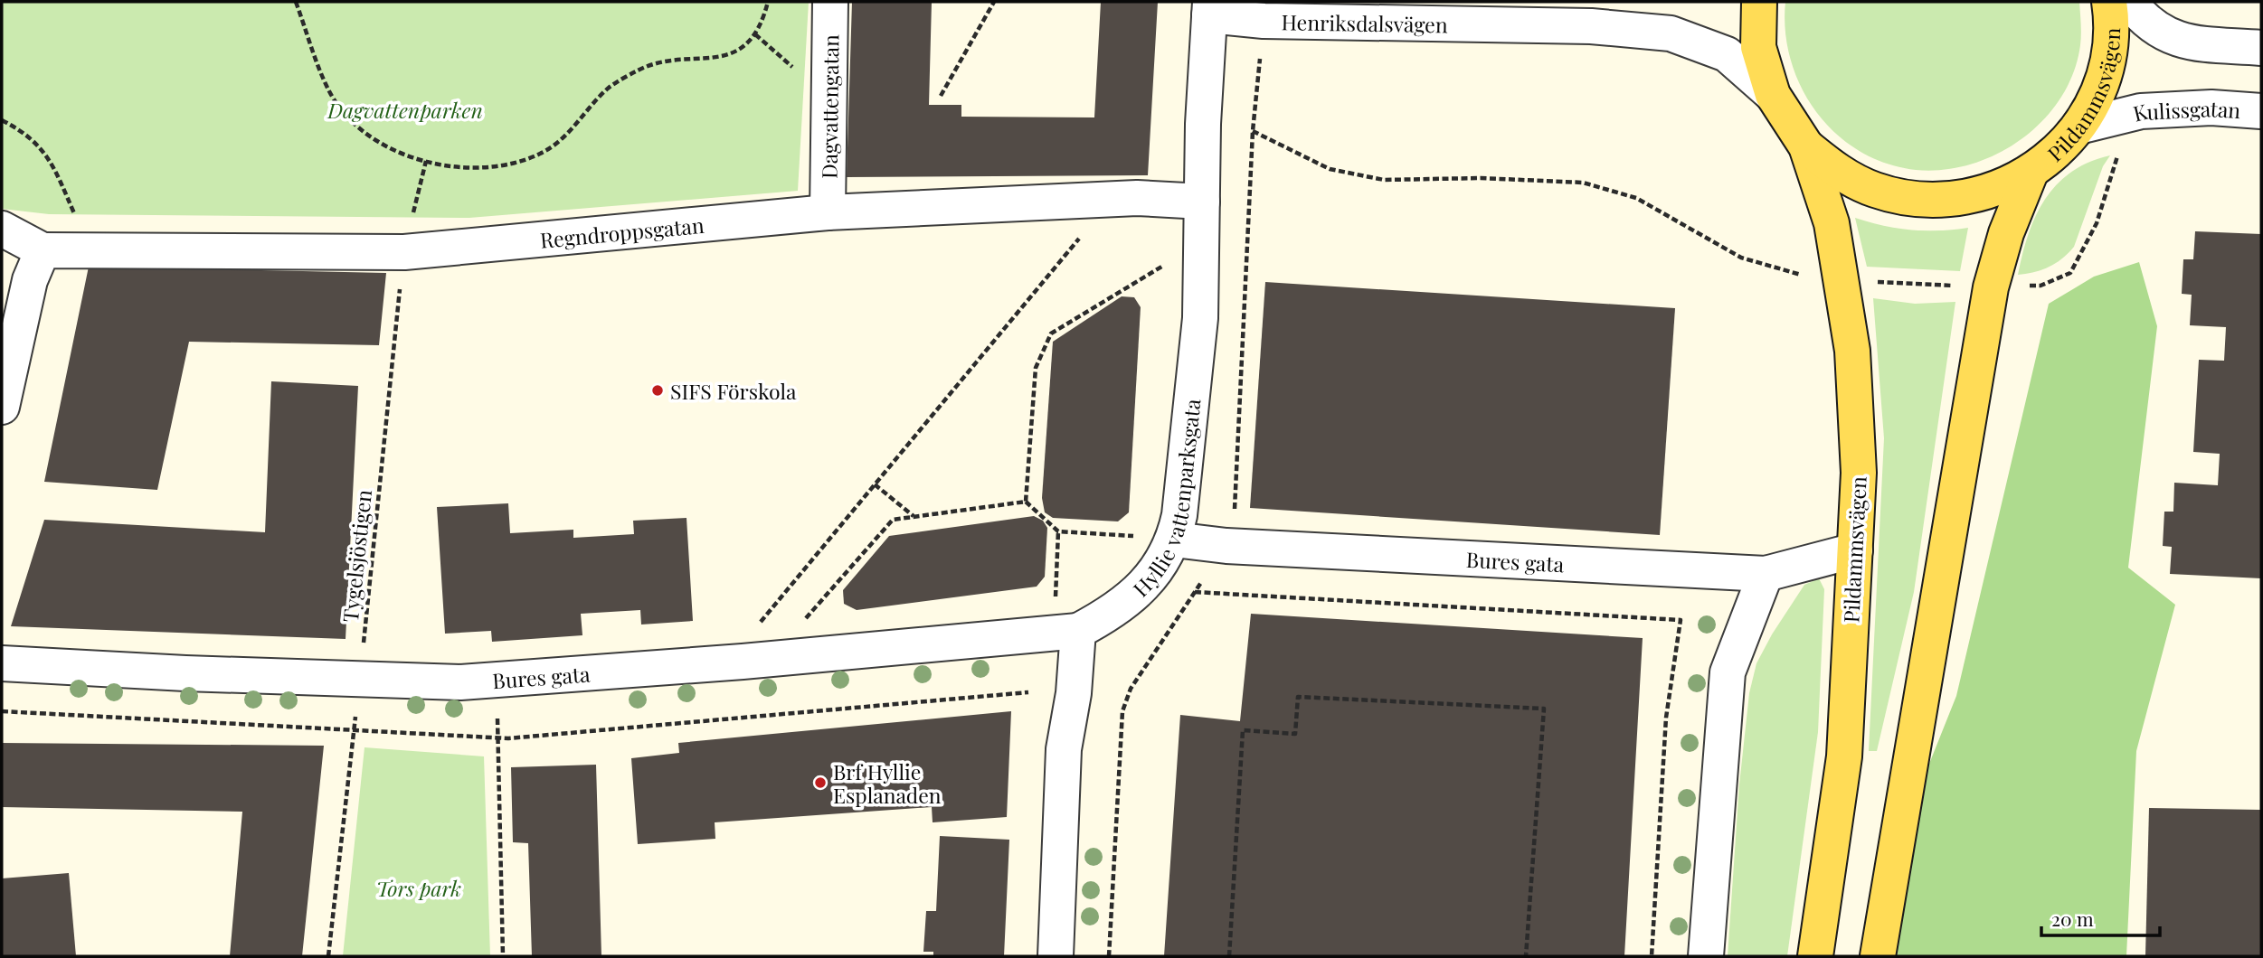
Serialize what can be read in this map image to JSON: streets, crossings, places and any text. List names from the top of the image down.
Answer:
{
  "streets": {
    "main road": ["Pildammsvägen"],
    "street": [
      "Henriksdalsvägen",
      "Dagvattengatan",
      "Kulissgatan",
      "Regndroppsgatan",
      "Hyllie vattenparksgata",
      "Bures gata"
    ],
    "path": ["Tygelsjöstigen"]
  },
  "crossings": [
    ["Henriksdalsvägen", "Pildammsvägen"],
    ["Henriksdalsvägen", "Hyllie vattenparksgata"],
    ["Pildammsvägen", "Kulissgatan"],
    ["Pildammsvägen", "Bures gata"],
    ["Dagvattengatan", "Regndroppsgatan"],
    ["Regndroppsgatan", "Hyllie vattenparksgata"],
    ["Regndroppsgatan", "Tygelsjöstigen"],
    ["Hyllie vattenparksgata", "Bures gata"],
    ["Tygelsjöstigen", "Bures gata"]
  ],
  "parks": ["Dagvattenparken", "Tors park"],
  "places": ["SIFS Förskola", "Brf Hyllie Esplanaden"],
  "scale_bar": "20 m"
}
